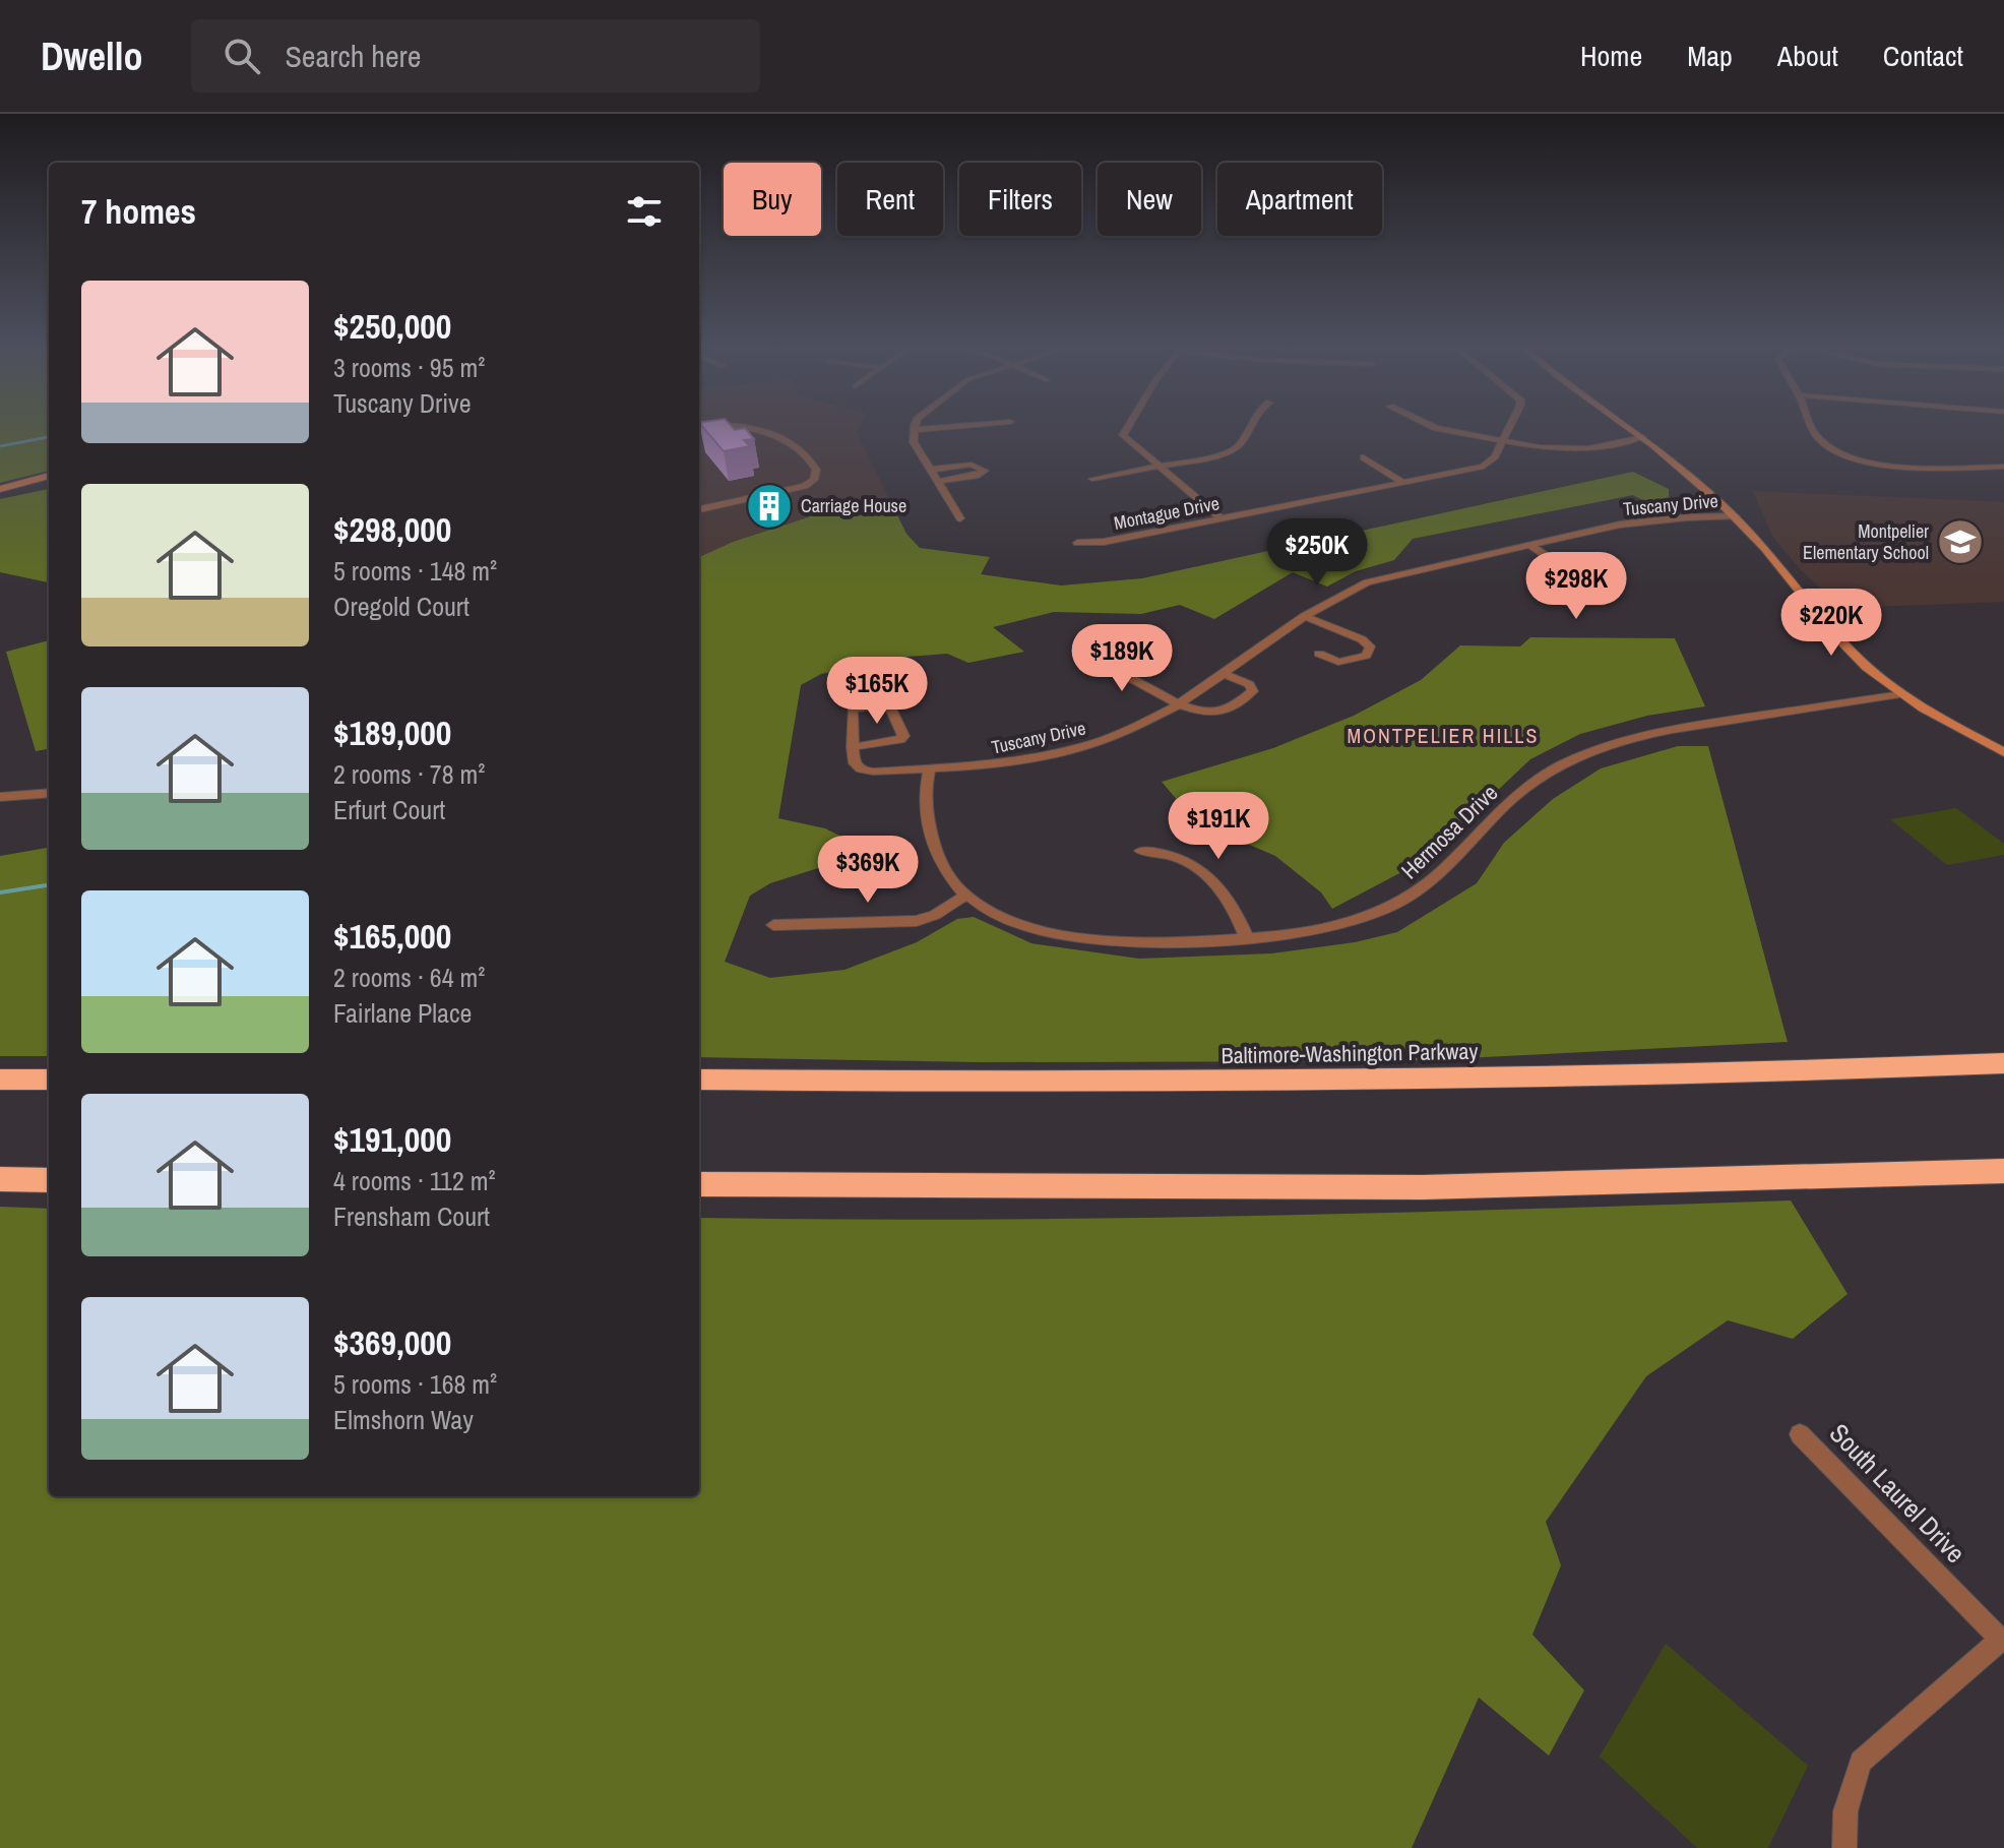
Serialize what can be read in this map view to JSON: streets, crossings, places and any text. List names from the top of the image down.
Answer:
{
  "streets": {
    "highway": ["Baltimore-Washington Parkway"],
    "street": [
      "Tuscany Drive",
      "Montague Drive",
      "Hermosa Drive",
      "South Laurel Drive"
    ]
  },
  "crossings": [
    ["Tuscany Drive", "Hermosa Drive"]
  ],
  "districts": ["MONTPELIER HILLS"],
  "places": {
    "building": ["Carriage House"],
    "school or university": ["Montpelier Elementary School"]
  },
  "page": {
    "header": "Dwello",
    "search": "Search here",
    "nav": [
      "Home",
      "Map",
      "About",
      "Contact"
    ],
    "chip": [
      "Buy",
      "Rent",
      "Filters",
      "New",
      "Apartment"
    ],
    "heading": "7 homes",
    "list": [
      {
        "name": "$250,000",
        "note": "3 rooms · 95 m² · Tuscany Drive"
      },
      {
        "name": "$298,000",
        "note": "5 rooms · 148 m² · Oregold Court"
      },
      {
        "name": "$189,000",
        "note": "2 rooms · 78 m² · Erfurt Court"
      },
      {
        "name": "$165,000",
        "note": "2 rooms · 64 m² · Fairlane Place"
      },
      {
        "name": "$191,000",
        "note": "4 rooms · 112 m² · Frensham Court"
      },
      {
        "name": "$369,000",
        "note": "5 rooms · 168 m² · Elmshorn Way"
      }
    ],
    "price": [
      "$250K",
      "$298K",
      "$220K",
      "$189K",
      "$165K",
      "$191K",
      "$369K"
    ]
  }
}
